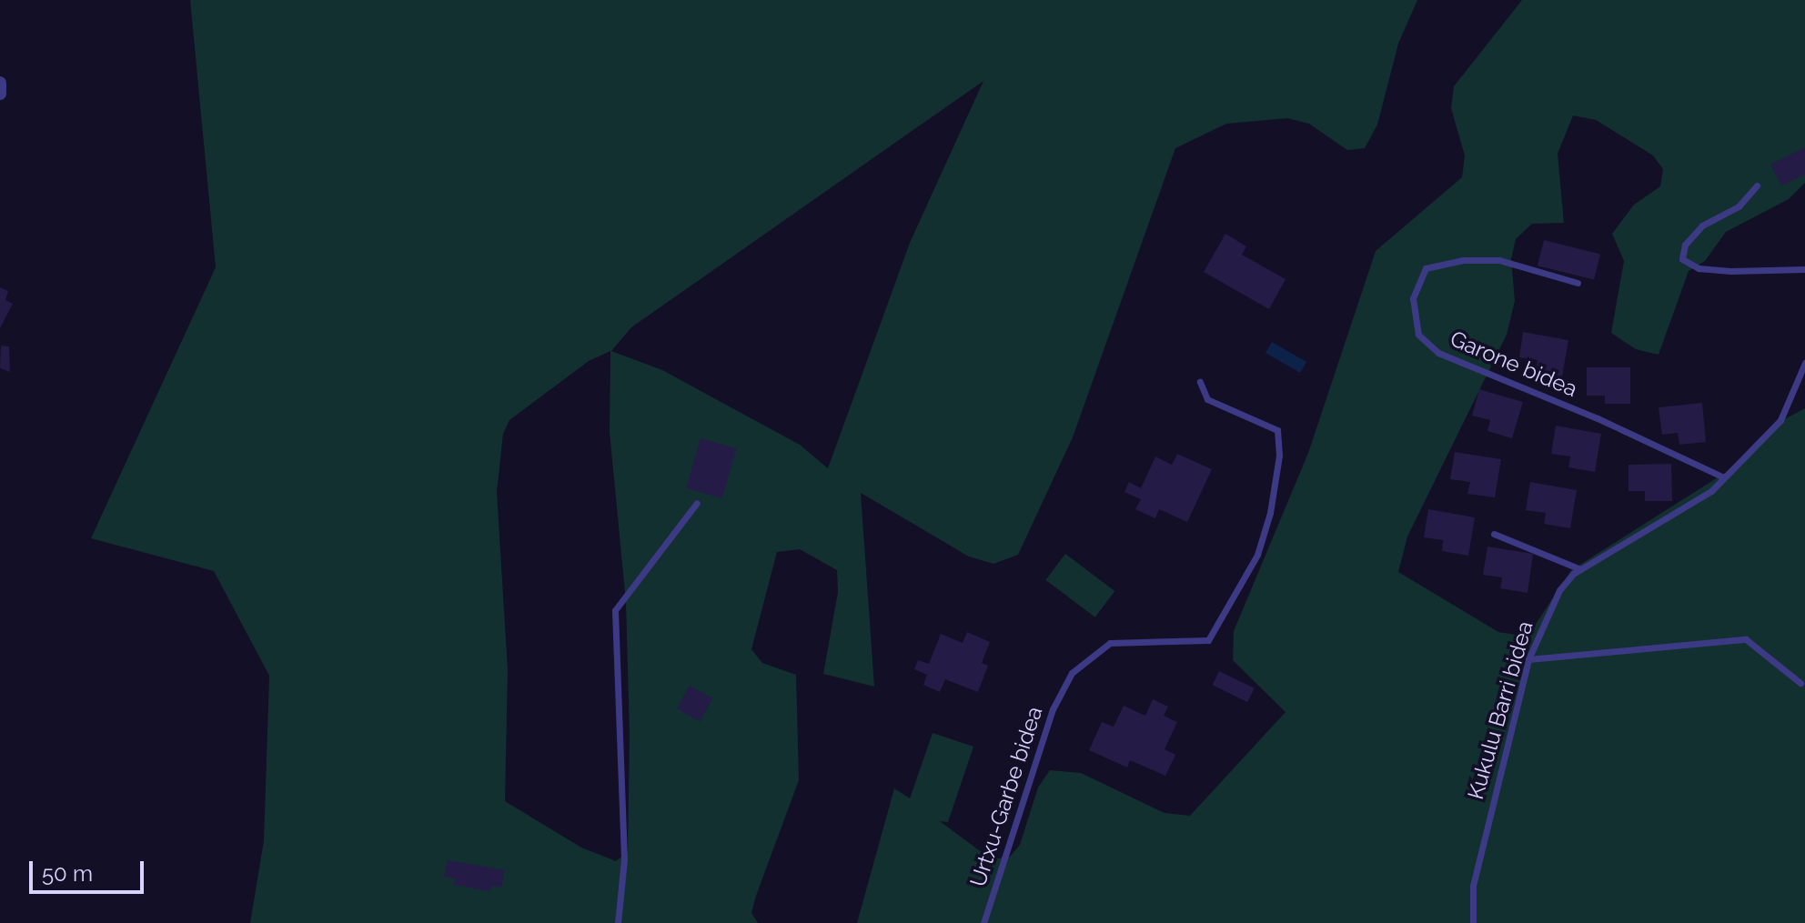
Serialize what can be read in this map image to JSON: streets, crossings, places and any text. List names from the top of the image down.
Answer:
{
  "streets": {
    "lane": ["Garone bidea", "Kukulu Barri bidea", "Urtxu-Garbe bidea"]
  },
  "crossings": [
    ["Garone bidea", "Kukulu Barri bidea"]
  ],
  "scale_bar": "50 m"
}
